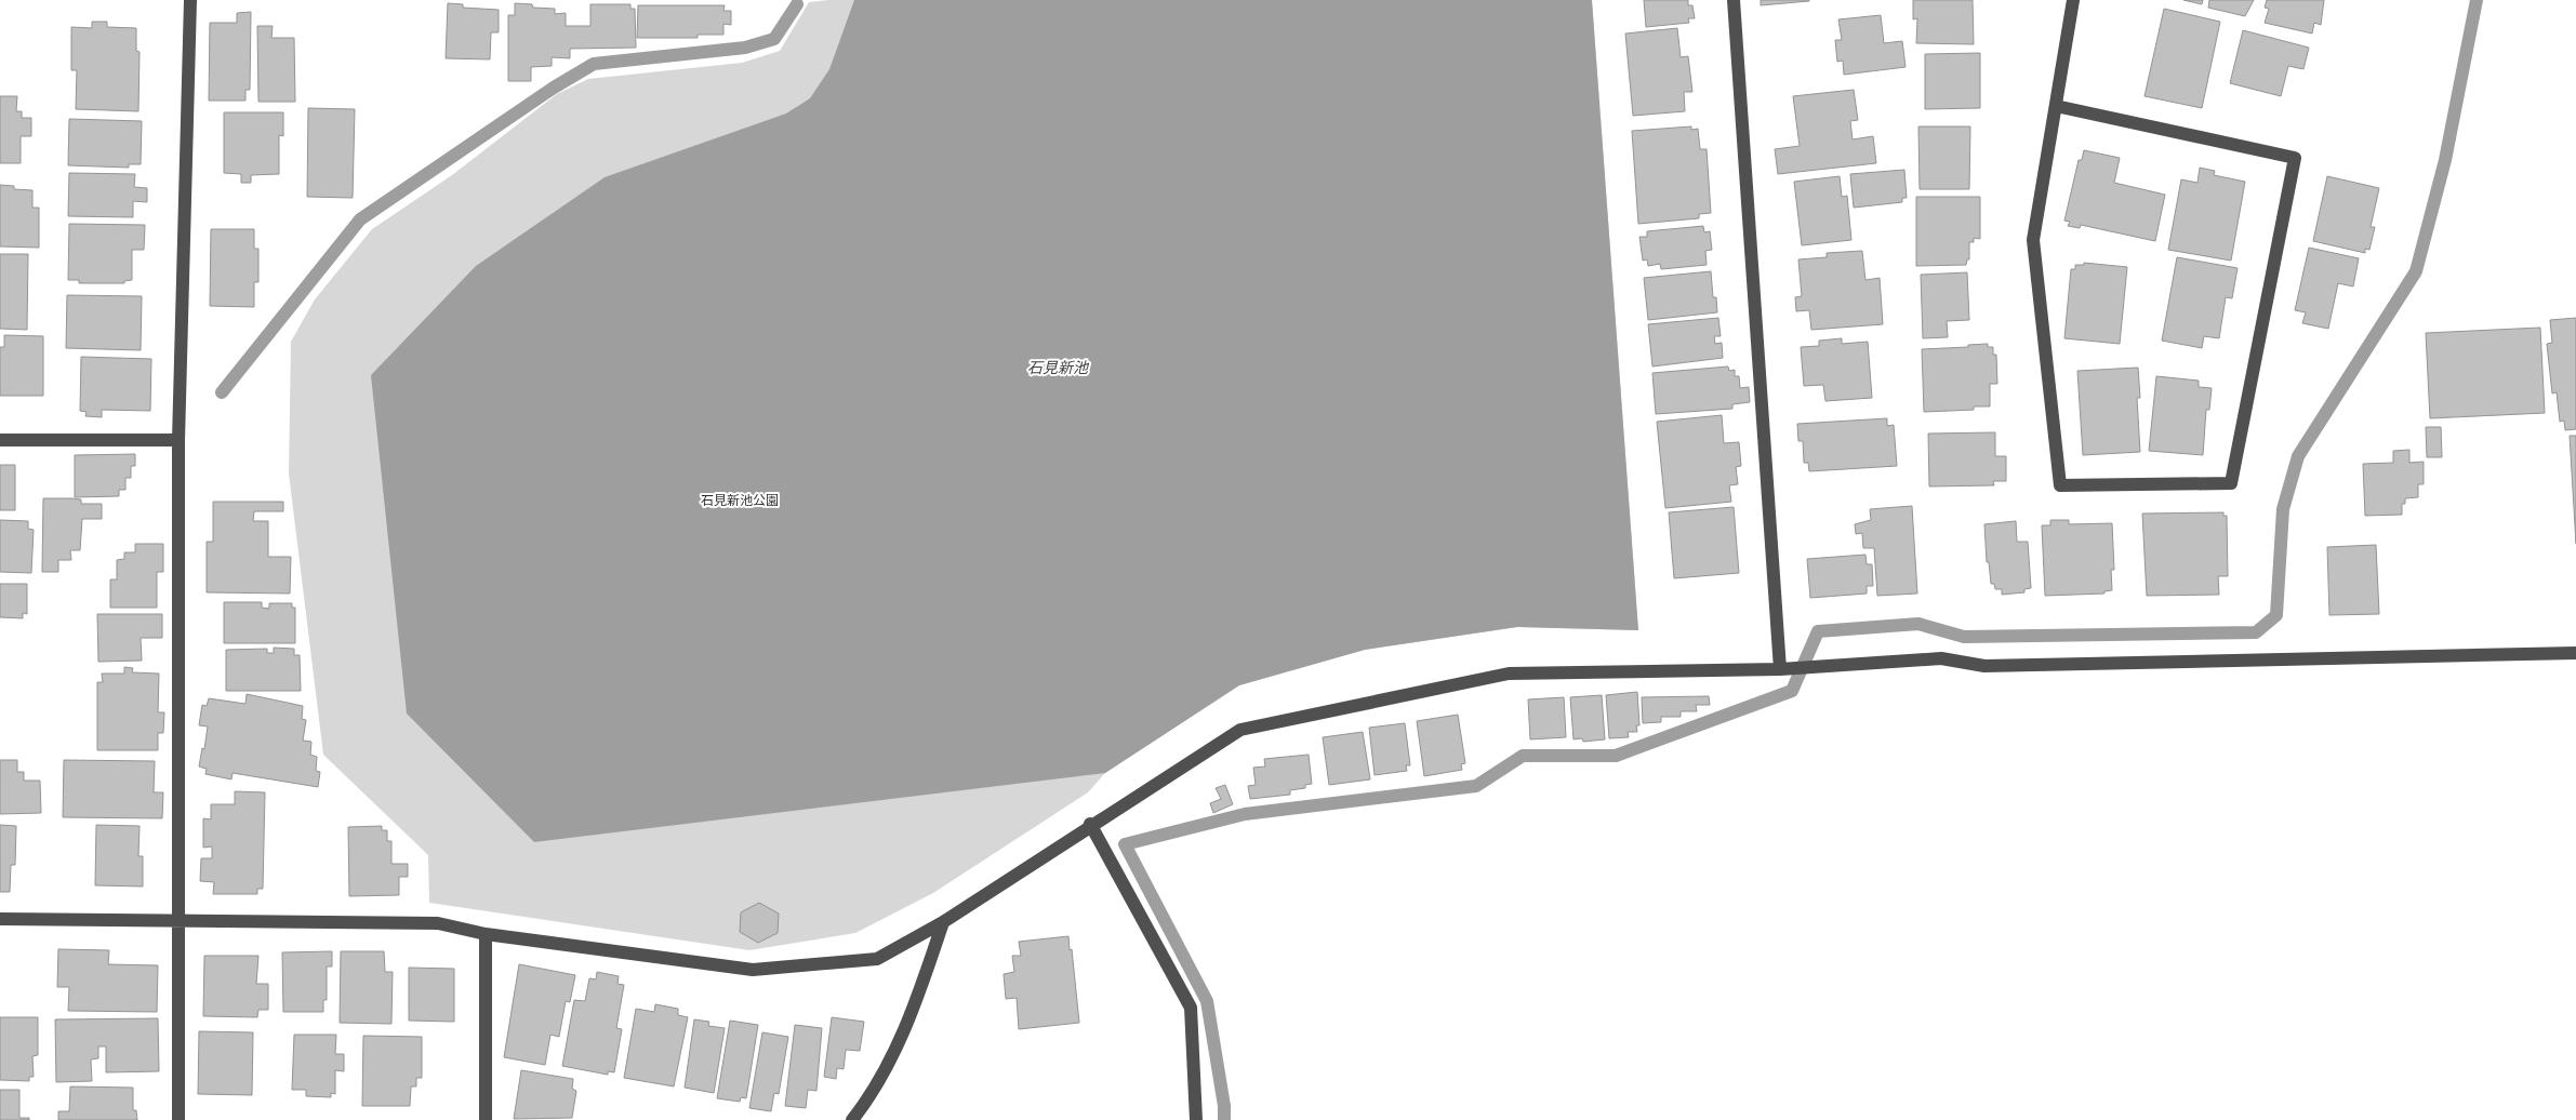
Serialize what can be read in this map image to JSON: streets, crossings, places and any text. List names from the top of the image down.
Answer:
{
  "water": ["石見新池"],
  "parks": ["石見新池公園"]
}
